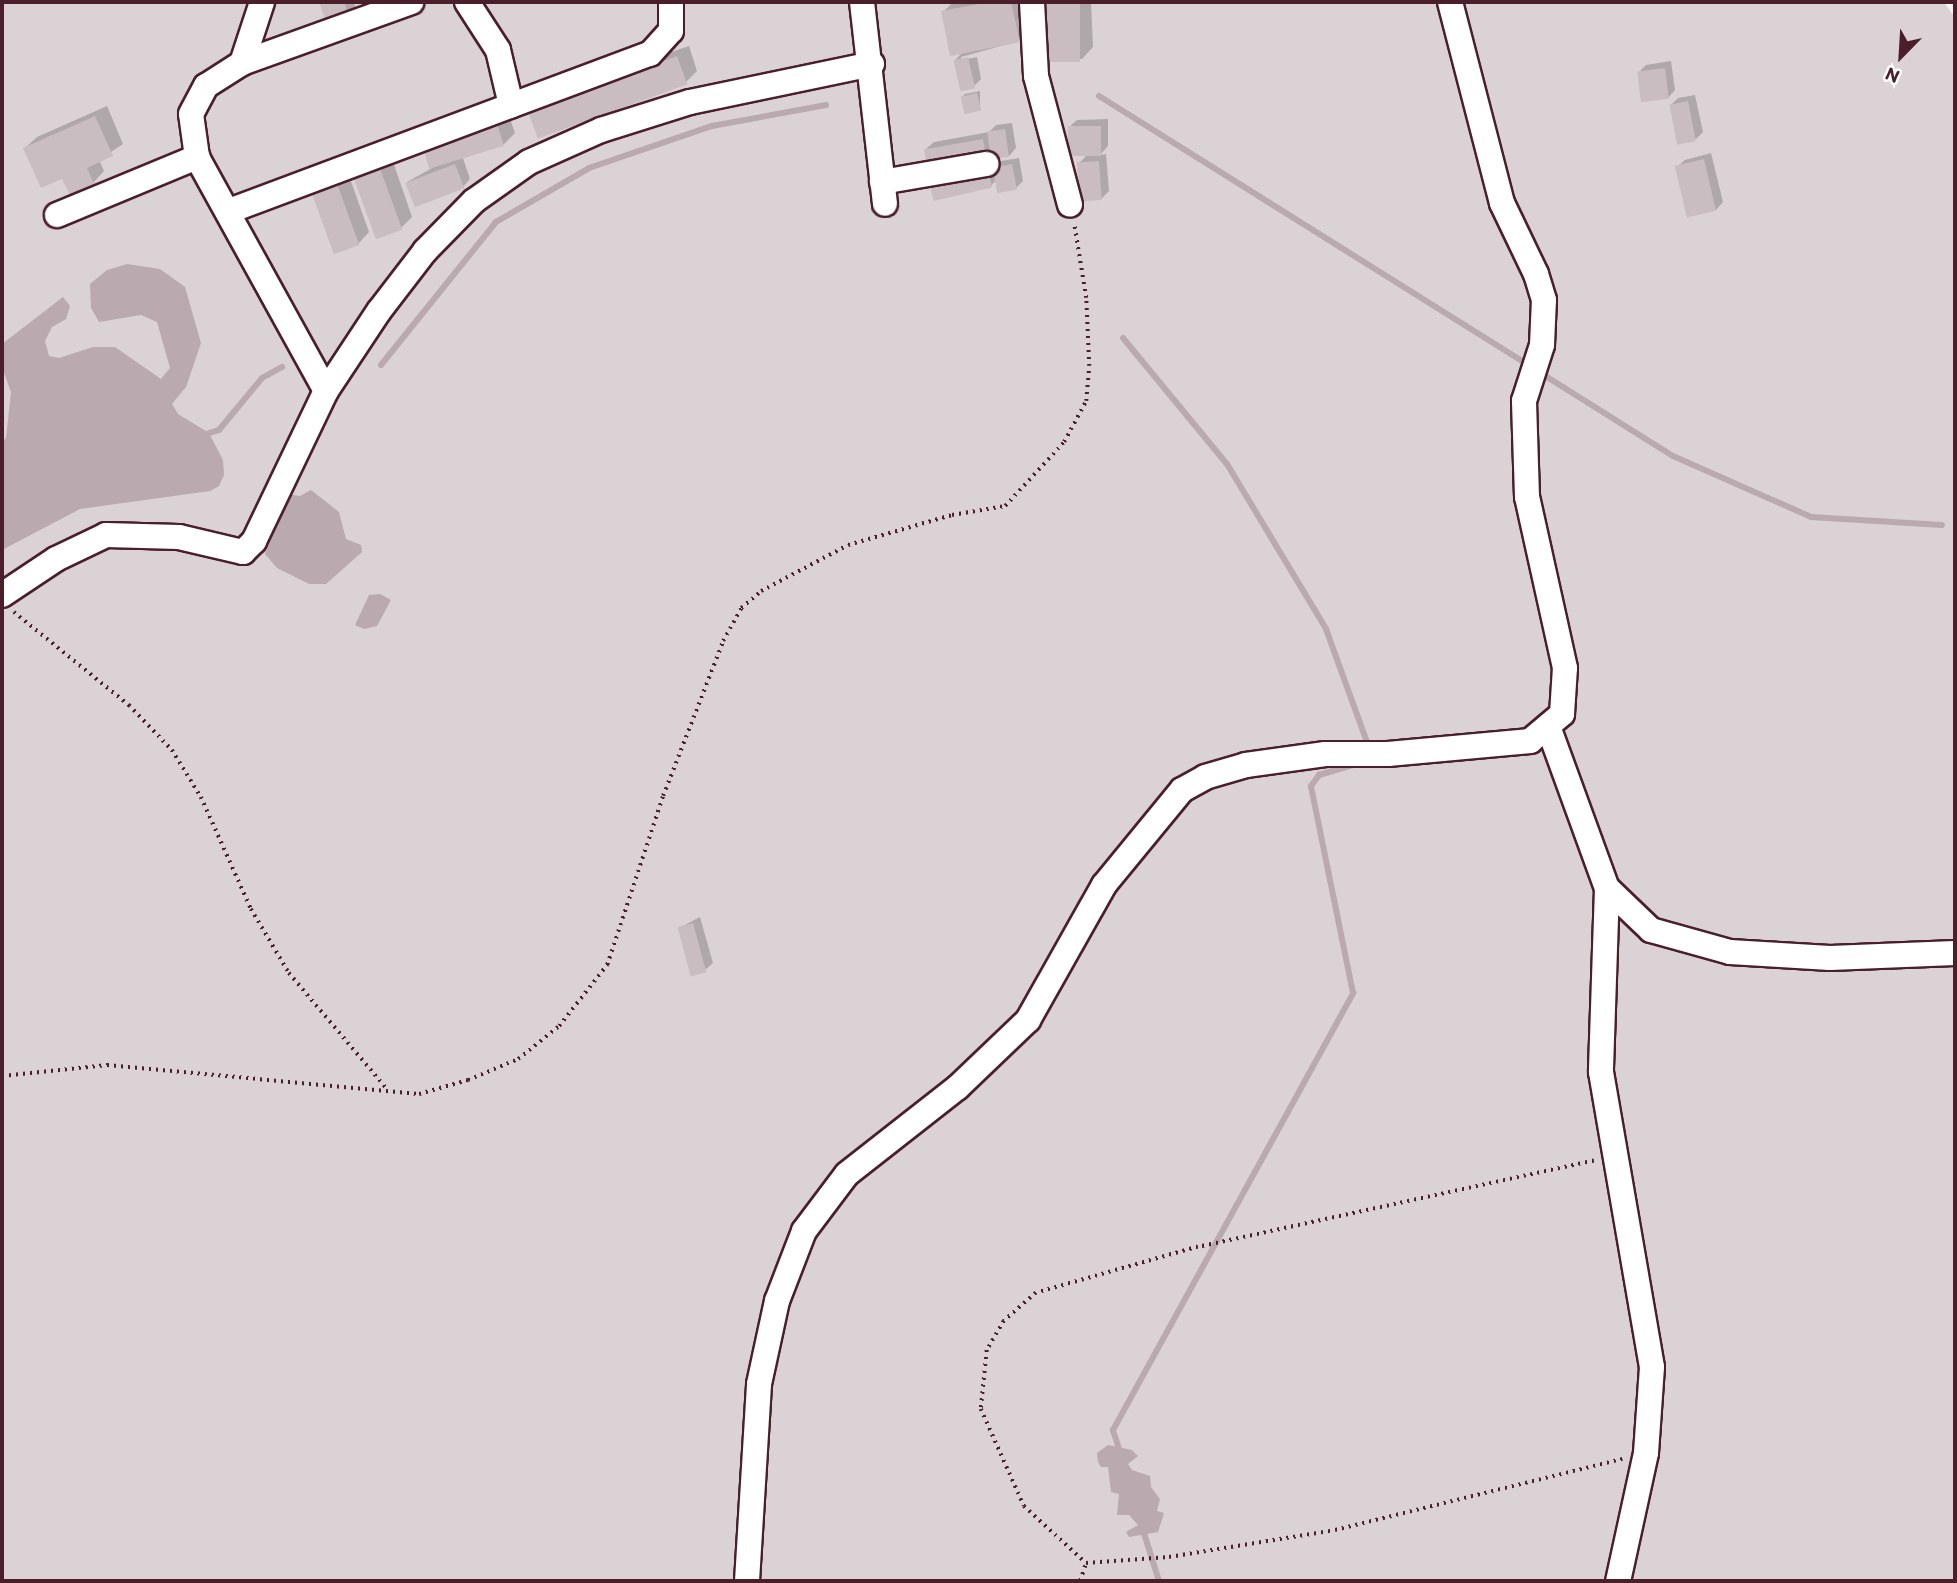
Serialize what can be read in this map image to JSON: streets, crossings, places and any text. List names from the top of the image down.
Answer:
{
  "north": "bottom left"
}
